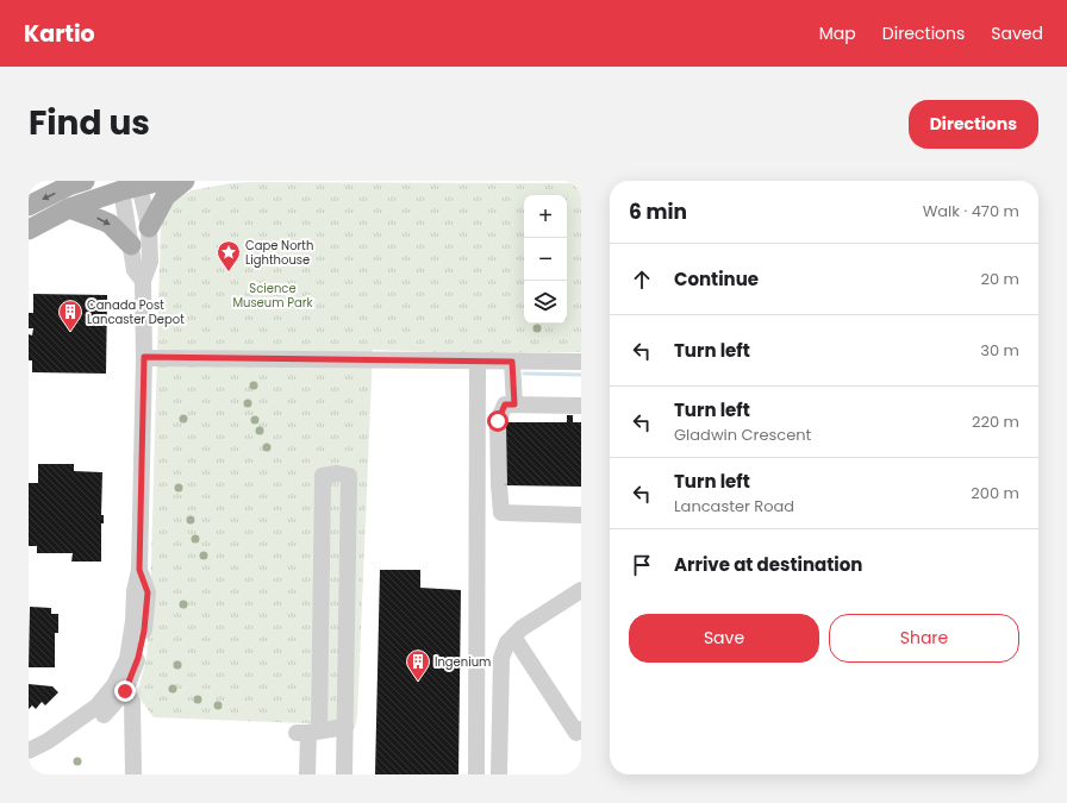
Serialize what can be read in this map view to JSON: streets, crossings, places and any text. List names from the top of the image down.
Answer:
{
  "parks": ["Science Museum Park"],
  "places": {
    "place": ["Cape North Lighthouse"],
    "building": ["Canada Post Lancaster Depot", "Ingenium"]
  },
  "page": {
    "header": "Kartio",
    "nav": ["Map", "Directions", "Saved"],
    "title": "Find us",
    "buttons": [
      "Directions",
      ["Save", "Share"]
    ],
    "heading": ["6 min", "Walk · 470 m"],
    "map_buttons": ["+", "−"],
    "list": [
      ["Continue", "20 m"],
      ["Turn left", "30 m"],
      ["Turn left", "Gladwin Crescent", "220 m"],
      ["Turn left", "Lancaster Road", "200 m"],
      "Arrive at destination"
    ]
  }
}
